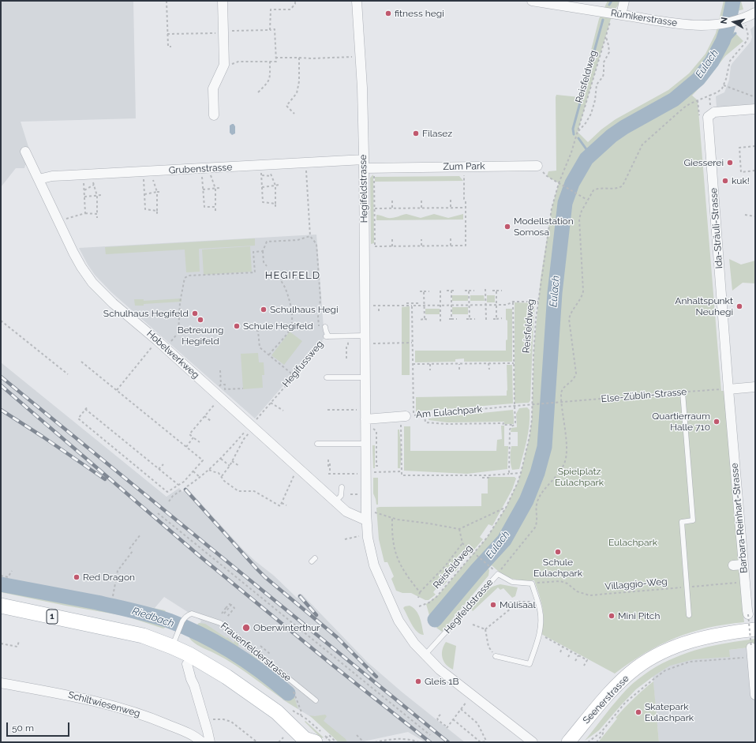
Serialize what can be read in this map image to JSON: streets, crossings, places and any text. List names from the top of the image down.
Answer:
{
  "streets": {
    "main road": ["1", "Seenerstrasse"],
    "street": [
      "Rümikerstrasse",
      "Zum Park",
      "Grubenstrasse",
      "Hegifeldstrasse",
      "Ida-Sträuli-Strasse",
      "Hobelwerkweg",
      "Barbara-Reinhart-Strasse",
      "Schiltwiesenweg"
    ],
    "lane": ["Hegifussweg", "Frauenfelderstrasse"],
    "path": [
      "Reisfeldweg",
      "Else-Züblin-Strasse",
      "Am Eulachpark",
      "Villaggio-Weg"
    ]
  },
  "crossings": [
    ["Reisfeldweg", "Else-Züblin-Strasse"],
    ["Reisfeldweg", "Am Eulachpark"],
    ["Zum Park", "Grubenstrasse"],
    ["Zum Park", "Hegifeldstrasse"],
    ["Grubenstrasse", "Hegifeldstrasse"],
    ["Grubenstrasse", "Hobelwerkweg"],
    ["Hegifeldstrasse", "Hobelwerkweg"],
    ["Hegifeldstrasse", "Hegifussweg"],
    ["Hegifeldstrasse", "Villaggio-Weg"],
    ["Ida-Sträuli-Strasse", "Else-Züblin-Strasse"],
    ["Ida-Sträuli-Strasse", "Barbara-Reinhart-Strasse"],
    ["Else-Züblin-Strasse", "Am Eulachpark"],
    ["Else-Züblin-Strasse", "Barbara-Reinhart-Strasse"],
    ["Barbara-Reinhart-Strasse", "Villaggio-Weg"],
    ["1", "Frauenfelderstrasse"]
  ],
  "districts": ["HEGIFELD"],
  "water": ["Eulach", "Riedbach"],
  "parks": ["Spielplatz Eulachpark", "Eulachpark"],
  "places": [
    "fitness hegi",
    "Filasez",
    "Giesserei",
    "kuk!",
    "Modellstation Somosa",
    "Anhaltspunkt Neuhegi",
    "Schulhaus Hegi",
    "Schulhaus Hegifeld",
    "Betreuung Hegifeld",
    "Schule Hegifeld",
    "Quartierraum Halle 710",
    "Schule Eulachpark",
    "Red Dragon",
    "Mülisaal",
    "Mini Pitch",
    "Oberwinterthur",
    "Gleis 1B",
    "Skatepark Eulachpark"
  ],
  "scale_bar": "50 m",
  "north": "left"
}
